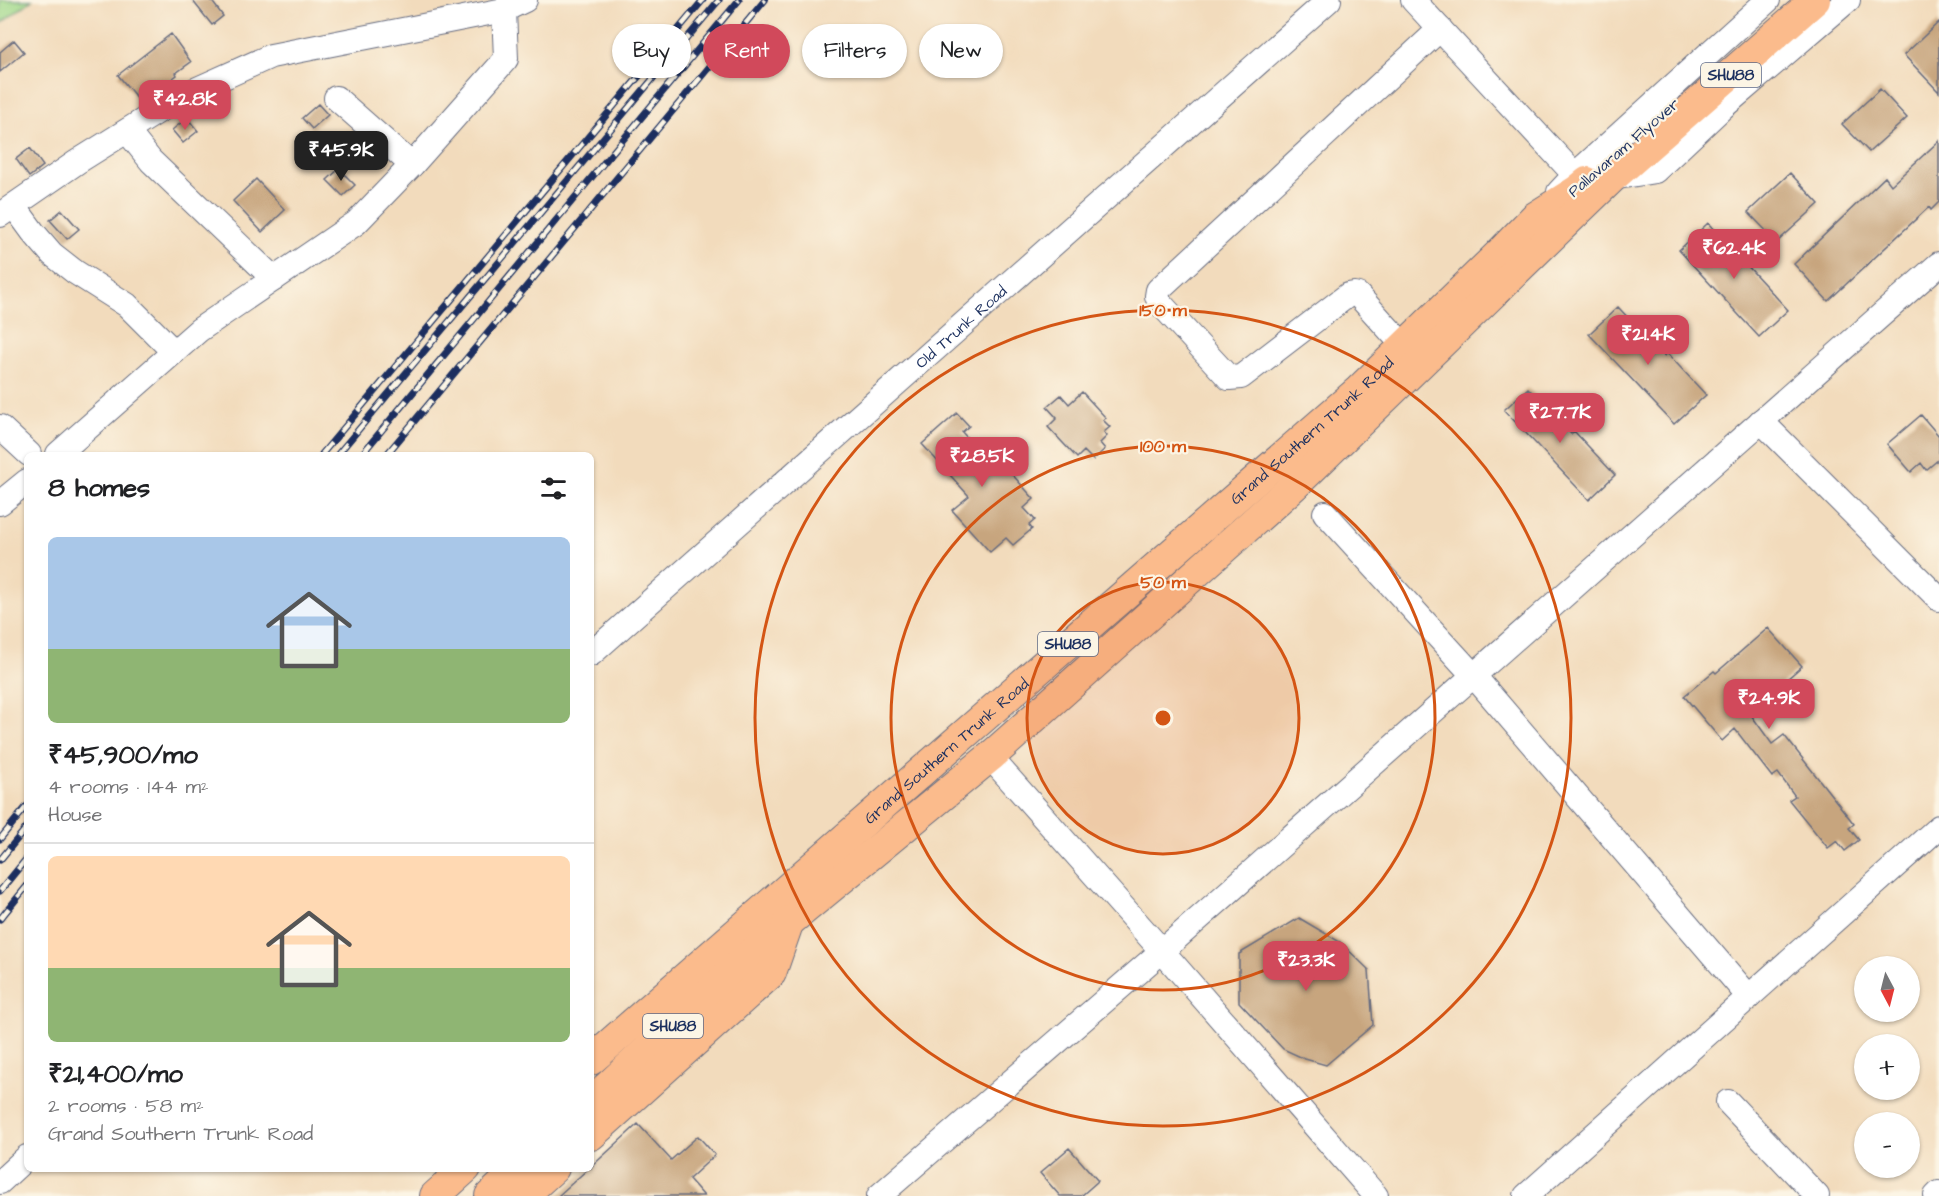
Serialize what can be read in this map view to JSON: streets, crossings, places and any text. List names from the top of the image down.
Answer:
{
  "streets": {
    "main road": ["SHU88", "Pallavaram Flyover", "Grand Southern Trunk Road"],
    "street": ["Old Trunk Road"]
  },
  "crossings": [
    ["SHU88", "Grand Southern Trunk Road"],
    ["Pallavaram Flyover", "Grand Southern Trunk Road"]
  ],
  "north": "bottom",
  "page": {
    "chip": [
      "Buy",
      "Rent",
      "Filters",
      "New"
    ],
    "price": [
      "₹42.8K",
      "₹45.9K",
      "₹62.4K",
      "₹21.4K",
      "₹27.7K",
      "₹28.5K",
      "₹24.9K",
      "₹23.3K"
    ],
    "heading": "8 homes",
    "list": [
      {
        "name": "₹45,900/mo",
        "note": "4 rooms · 144 m² · House"
      },
      {
        "name": "₹21,400/mo",
        "note": "2 rooms · 58 m² · Grand Southern Trunk Road"
      }
    ],
    "map_buttons": ["+", "−"]
  },
  "rings": ["150 m", "100 m", "50 m"]
}
